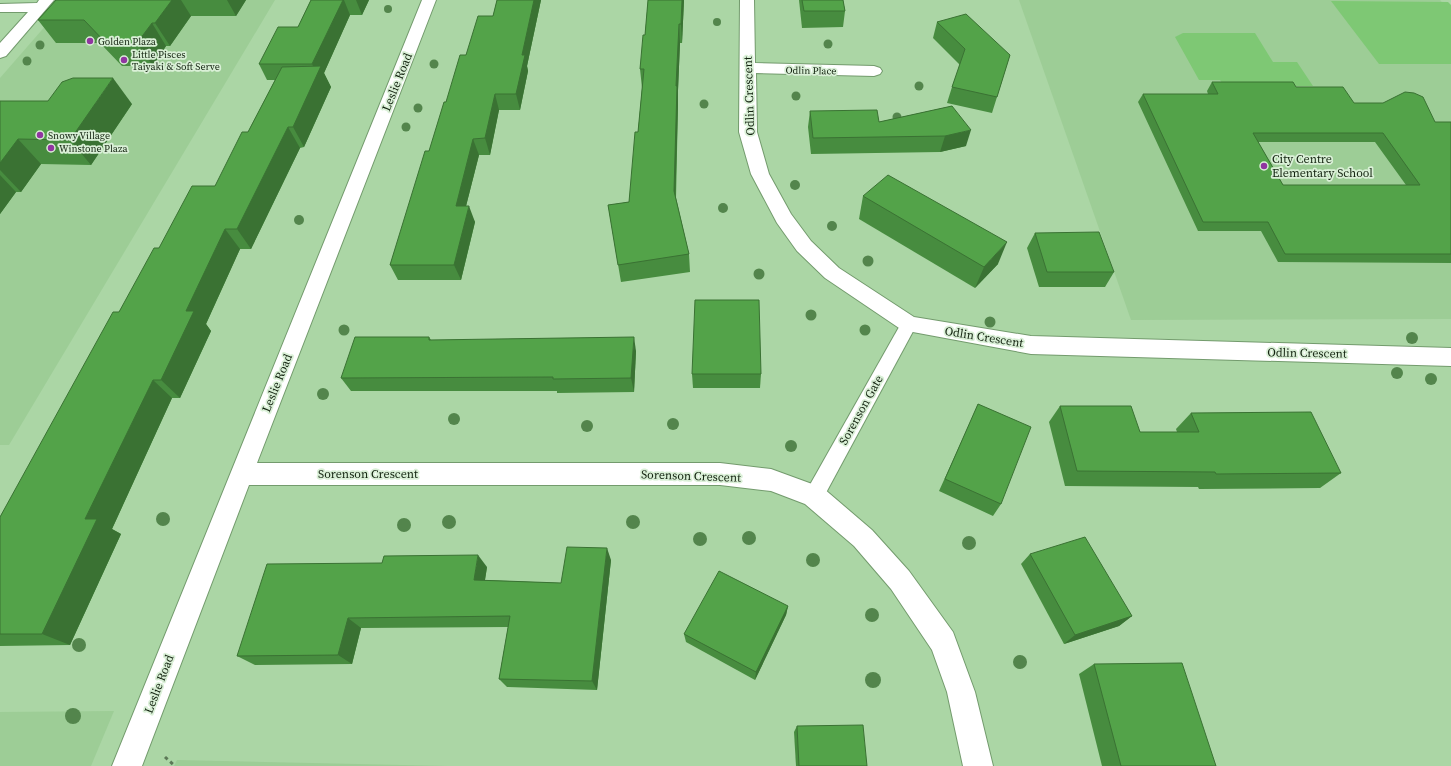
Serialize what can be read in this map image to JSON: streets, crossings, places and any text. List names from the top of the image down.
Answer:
{
  "streets": {
    "street": [
      "Odlin Place",
      "Leslie Road",
      "Odlin Crescent",
      "Sorenson Crescent"
    ],
    "lane": ["Sorenson Gate"]
  },
  "crossings": [
    ["Odlin Place", "Odlin Crescent"],
    ["Leslie Road", "Sorenson Crescent"],
    ["Odlin Crescent", "Sorenson Gate"],
    ["Sorenson Gate", "Sorenson Crescent"]
  ],
  "places": [
    "Golden Plaza",
    "Little Pisces Taiyaki & Soft Serve",
    "Snowy Village",
    "Winstone Plaza",
    "City Centre Elementary School"
  ]
}
